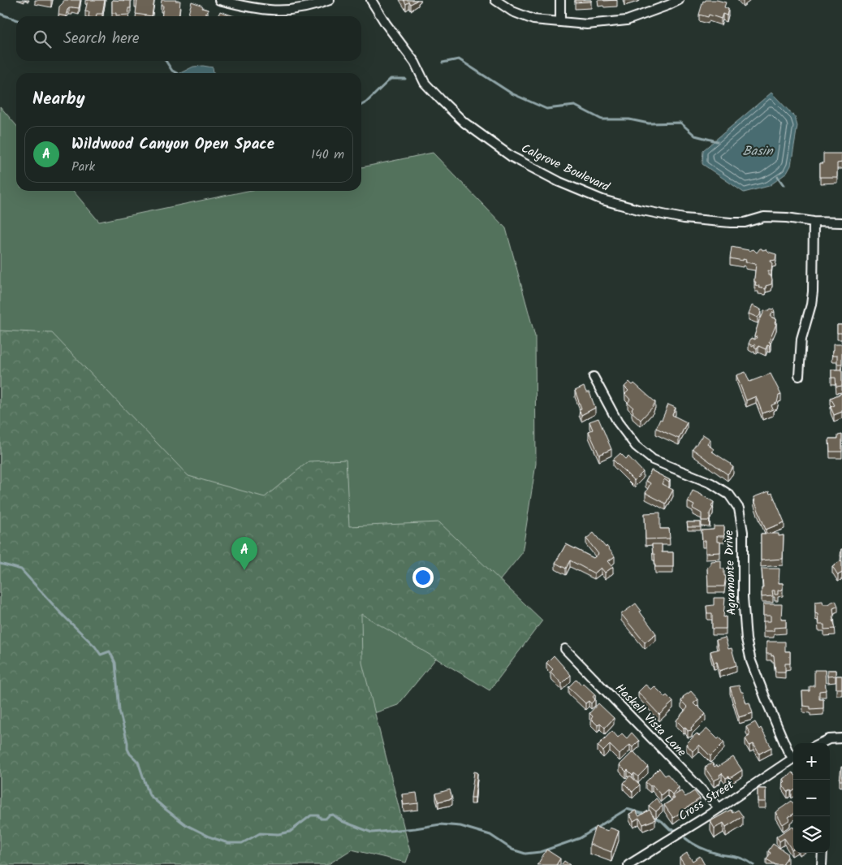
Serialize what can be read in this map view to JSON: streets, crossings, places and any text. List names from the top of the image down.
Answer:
{
  "streets": {
    "street": [
      "Calgrove Boulevard",
      "Agramonte Drive",
      "Haskell Vista Lane",
      "Cross Street"
    ]
  },
  "crossings": [
    ["Haskell Vista Lane", "Cross Street"]
  ],
  "water": ["Basin"],
  "page": {
    "search": "Search here",
    "heading": "Nearby",
    "list": [
      {
        "mark": "A",
        "name": "Wildwood Canyon Open Space",
        "note": "Park",
        "value": "140 m"
      }
    ],
    "pins": "A",
    "map_buttons": ["+", "−"]
  }
}
